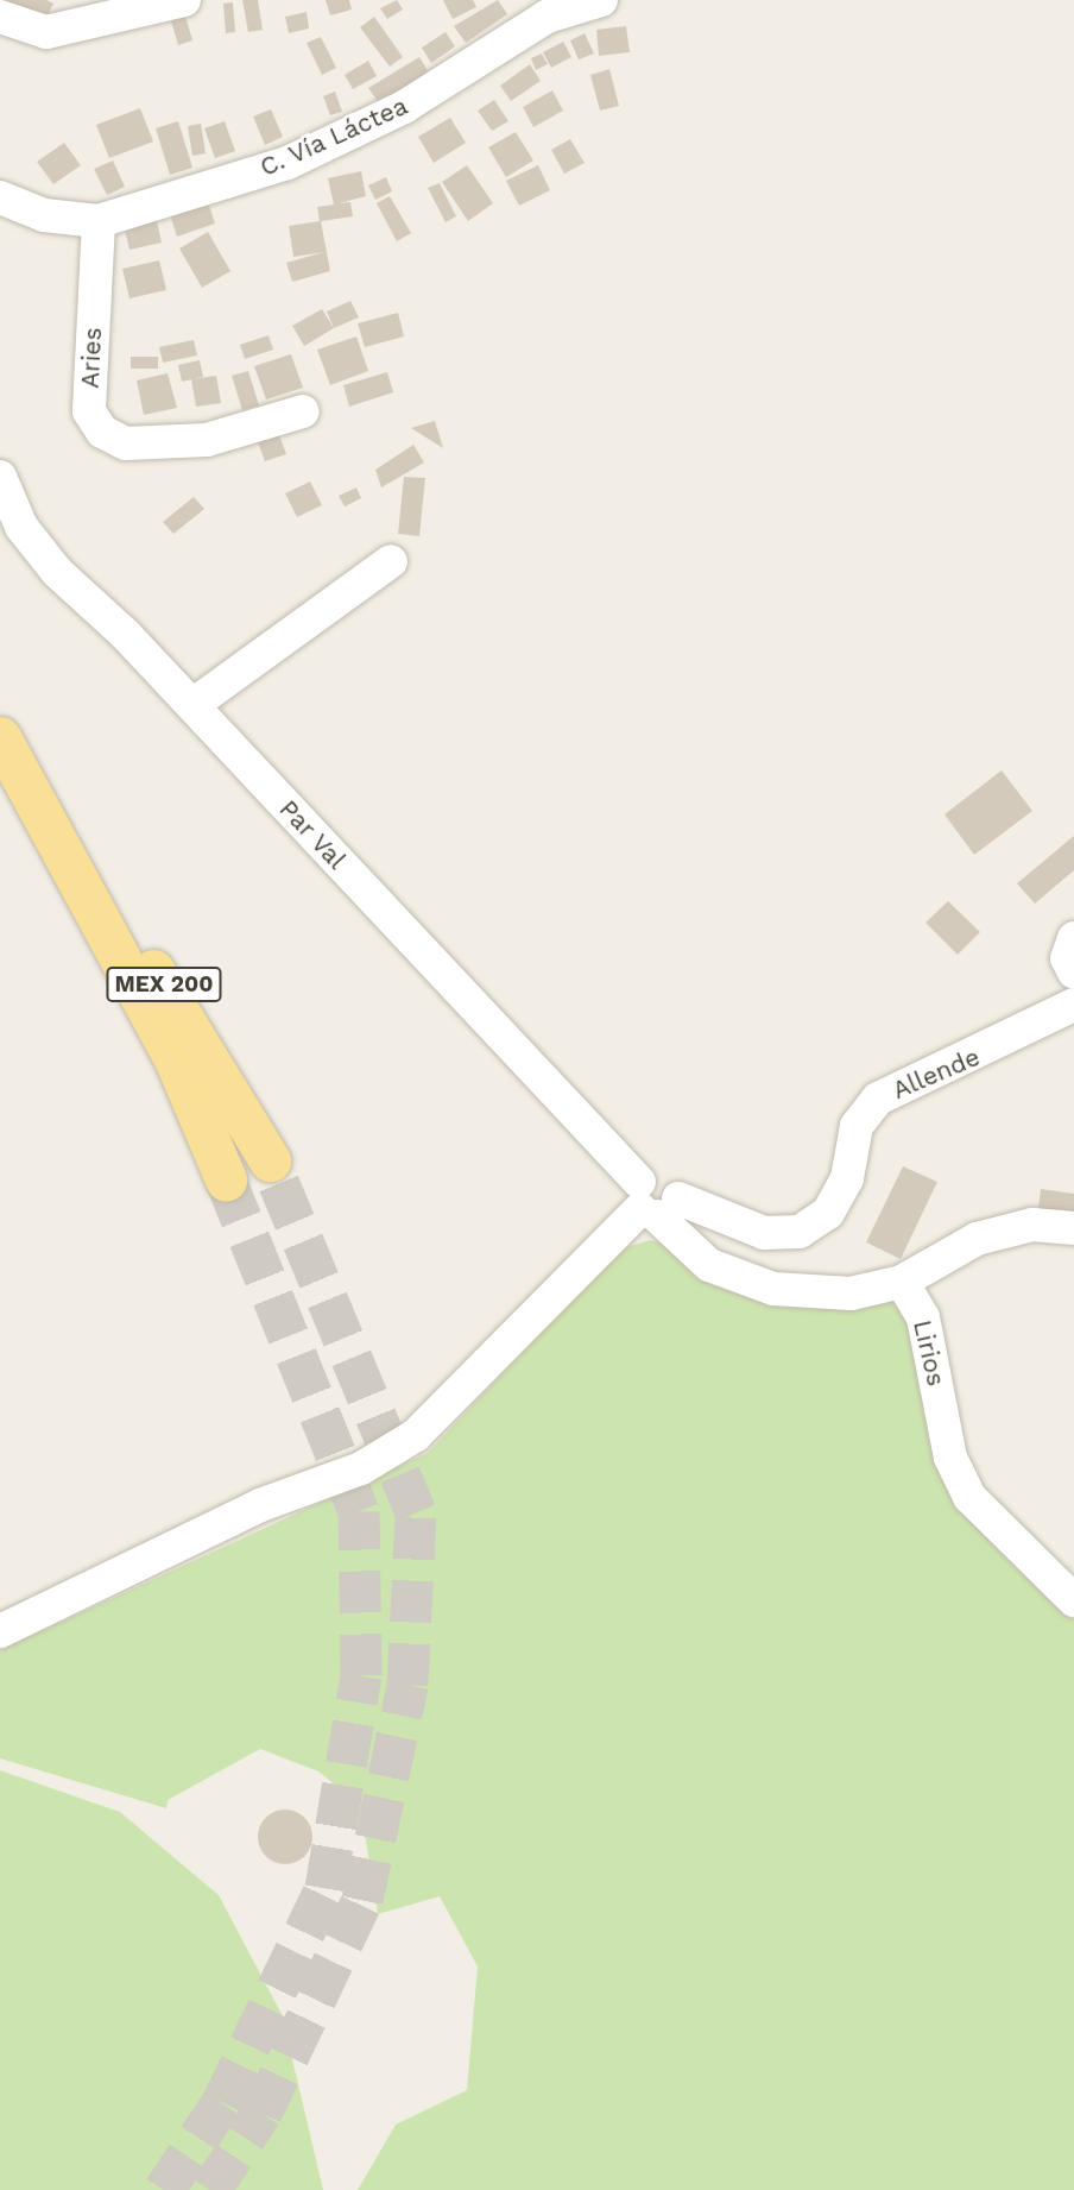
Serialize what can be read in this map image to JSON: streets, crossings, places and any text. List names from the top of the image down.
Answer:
{
  "streets": {
    "main road": ["MEX 200"],
    "street": [
      "C. Vía Láctea",
      "Aries",
      "Par Val",
      "Allende",
      "Lirios"
    ]
  },
  "crossings": [
    ["C. Vía Láctea", "Aries"],
    ["Par Val", "Allende"]
  ]
}
